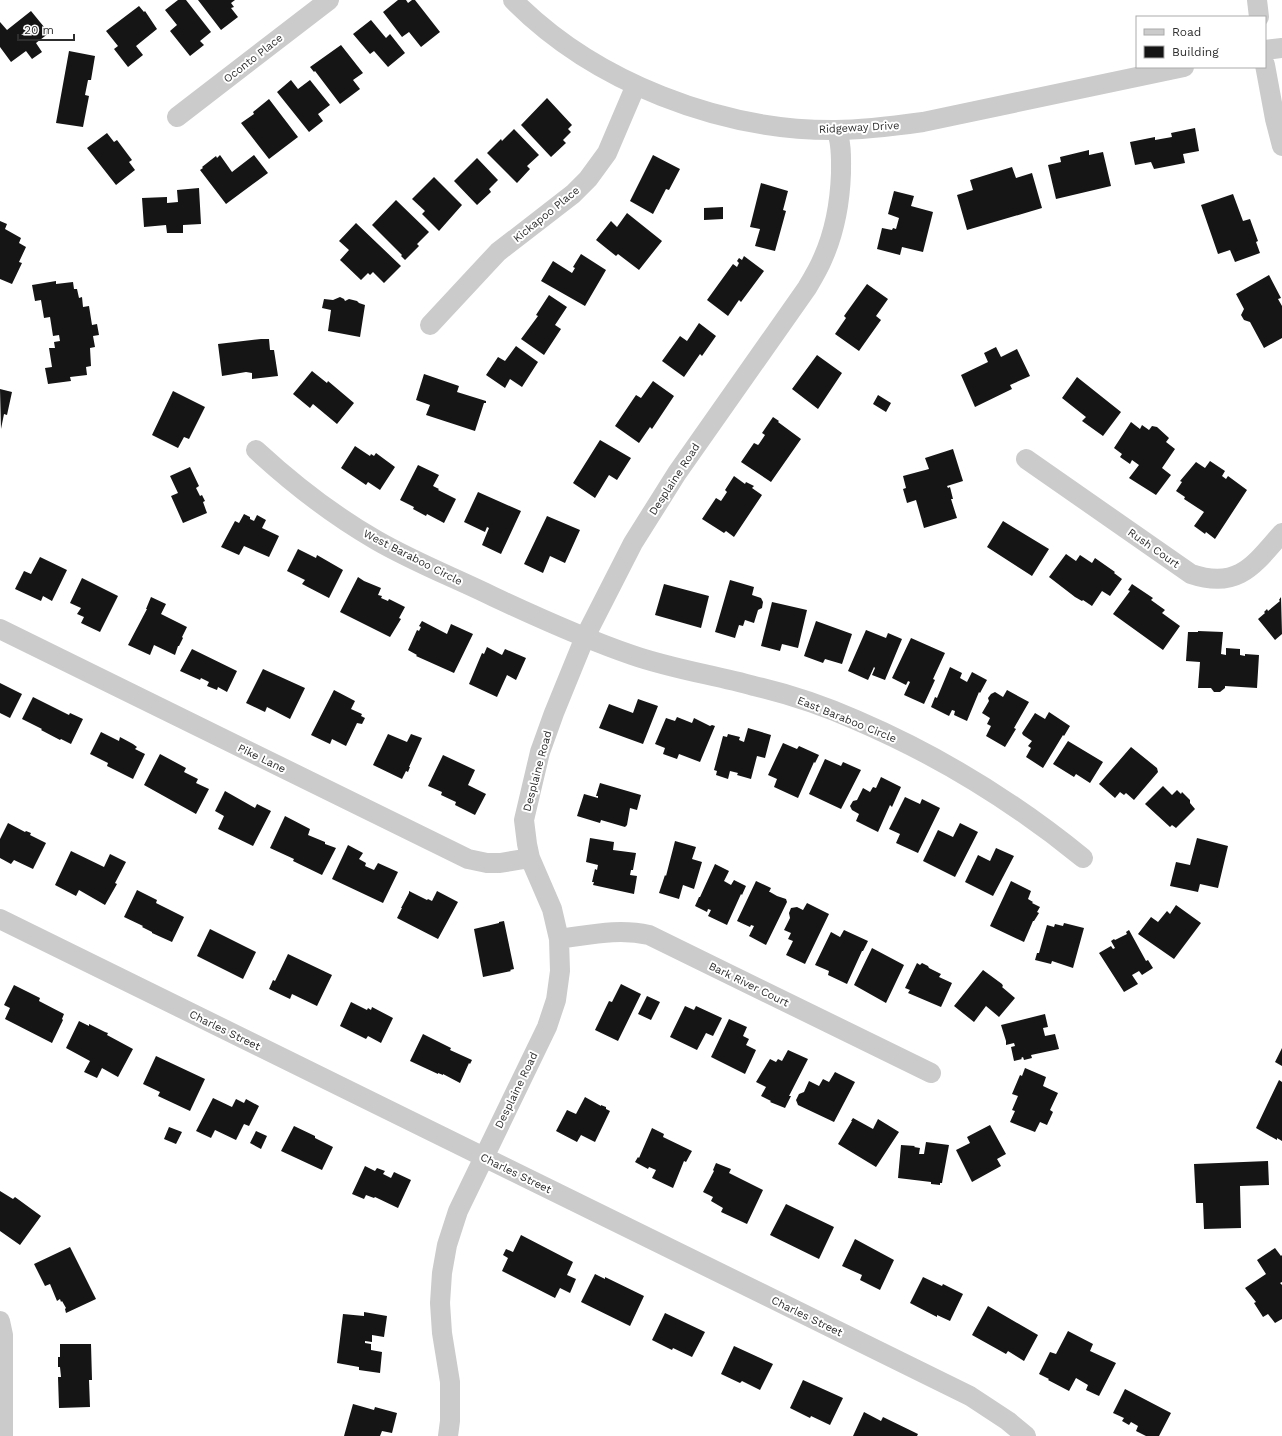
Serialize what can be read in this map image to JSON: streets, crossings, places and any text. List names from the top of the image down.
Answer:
{
  "streets": {
    "street": [
      "Oconto Place",
      "Ridgeway Drive",
      "Kickapoo Place",
      "Desplaine Road",
      "Rush Court",
      "West Baraboo Circle",
      "East Baraboo Circle",
      "Pike Lane",
      "Bark River Court",
      "Charles Street"
    ]
  },
  "crossings": [
    ["Ridgeway Drive", "Kickapoo Place"],
    ["Ridgeway Drive", "Desplaine Road"],
    ["Desplaine Road", "West Baraboo Circle"],
    ["Desplaine Road", "East Baraboo Circle"],
    ["Desplaine Road", "Pike Lane"],
    ["Desplaine Road", "Bark River Court"],
    ["Desplaine Road", "Charles Street"],
    ["West Baraboo Circle", "East Baraboo Circle"]
  ],
  "legend": ["Road", "Building"],
  "scale_bar": "20 m"
}
